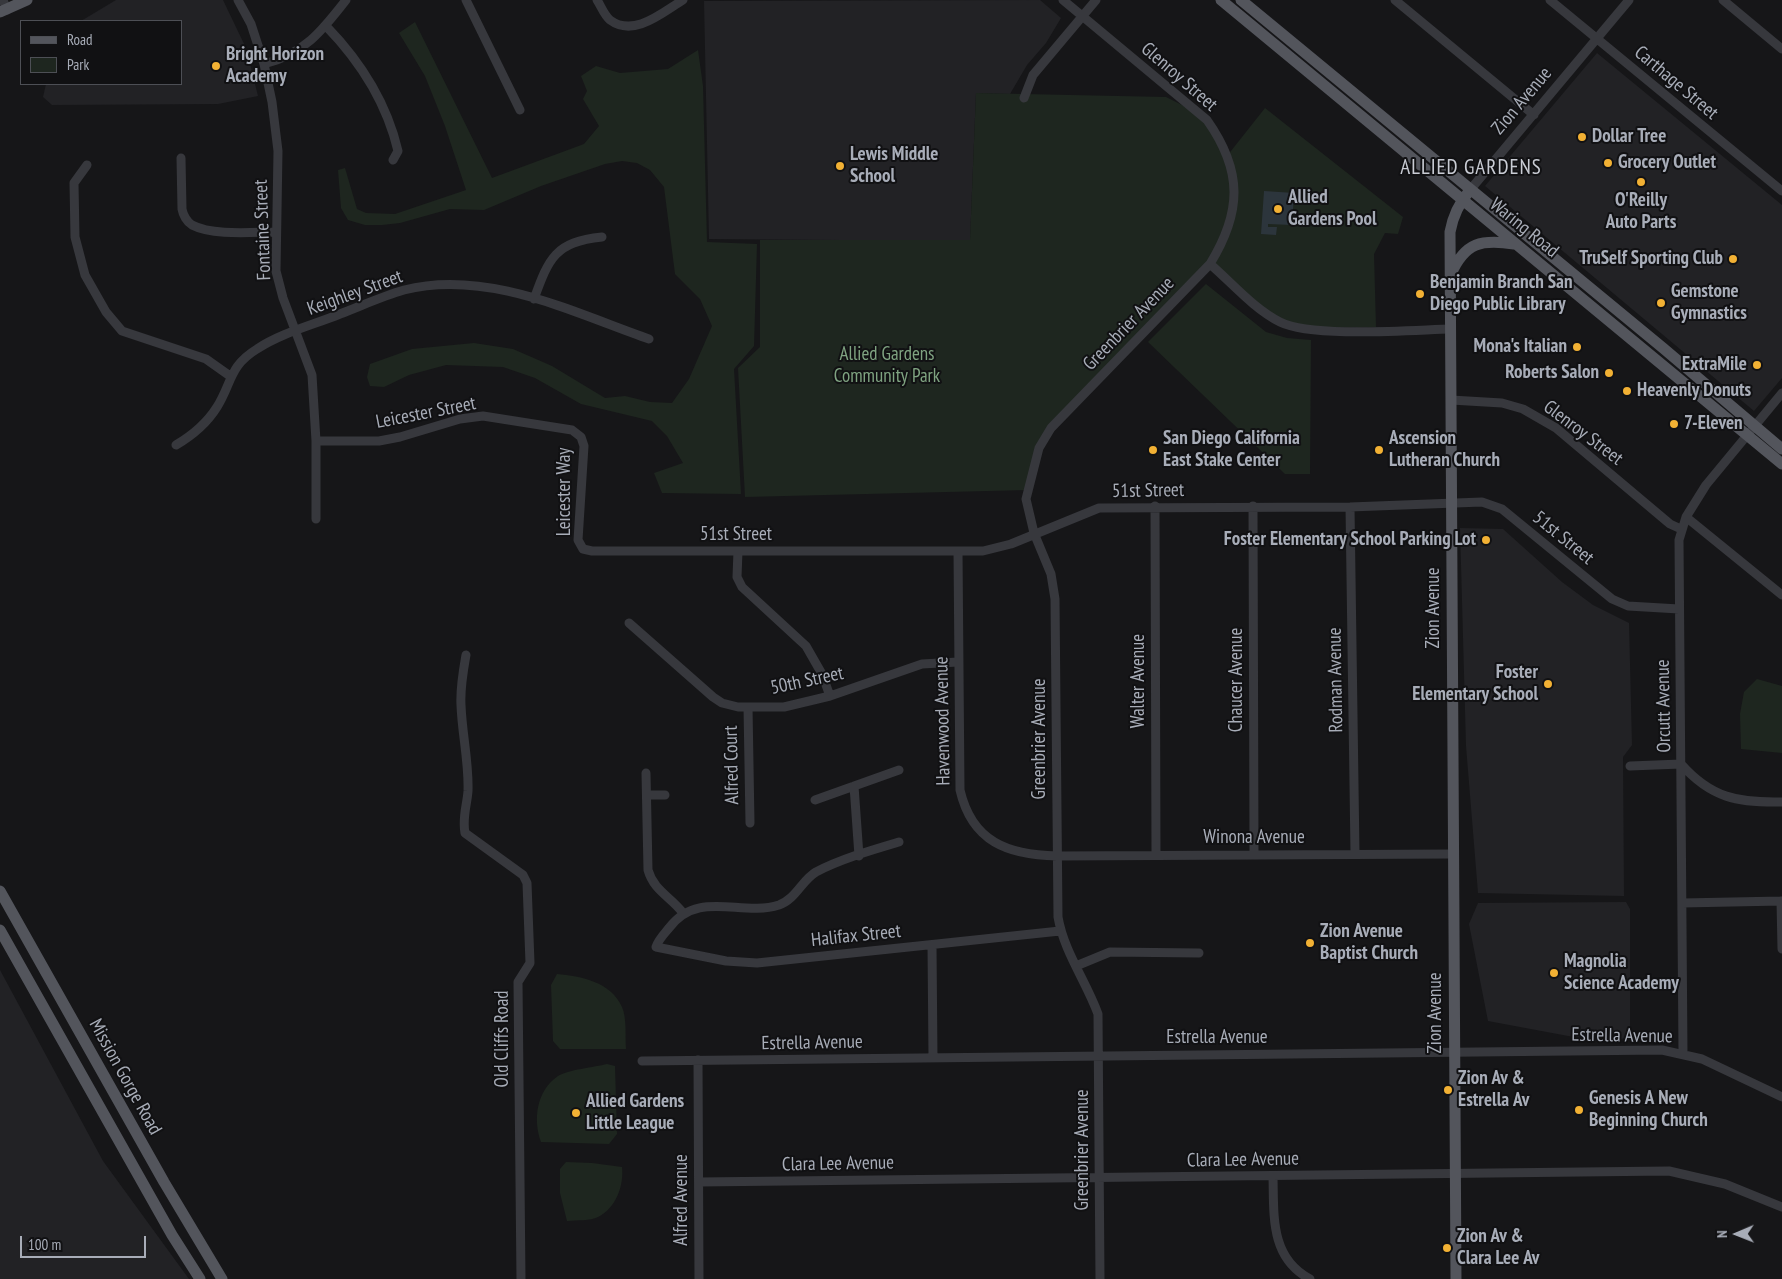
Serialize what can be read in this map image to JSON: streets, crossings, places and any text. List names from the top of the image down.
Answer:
{
  "streets": {
    "main road": ["Zion Avenue", "Waring Road", "Mission Gorge Road"],
    "street": [
      "Glenroy Street",
      "Carthage Street",
      "Fontaine Street",
      "Keighley Street",
      "Greenbrier Avenue",
      "Leicester Street",
      "51st Street",
      "Leicester Way",
      "Chaucer Avenue",
      "Rodman Avenue",
      "50th Street",
      "Walter Avenue",
      "Orcutt Avenue",
      "Havenwood Avenue",
      "Alfred Court",
      "Winona Avenue",
      "Halifax Street",
      "Estrella Avenue",
      "Old Cliffs Road",
      "Clara Lee Avenue",
      "Alfred Avenue"
    ]
  },
  "crossings": [
    ["Glenroy Street", "Zion Avenue"],
    ["Glenroy Street", "Greenbrier Avenue"],
    ["Glenroy Street", "Orcutt Avenue"],
    ["Carthage Street", "Zion Avenue"],
    ["Zion Avenue", "Waring Road"],
    ["Zion Avenue", "51st Street"],
    ["Zion Avenue", "Winona Avenue"],
    ["Zion Avenue", "Estrella Avenue"],
    ["Zion Avenue", "Clara Lee Avenue"],
    ["Waring Road", "Orcutt Avenue"],
    ["Fontaine Street", "Keighley Street"],
    ["Fontaine Street", "Leicester Street"],
    ["Greenbrier Avenue", "51st Street"],
    ["Greenbrier Avenue", "Havenwood Avenue"],
    ["Greenbrier Avenue", "Winona Avenue"],
    ["Greenbrier Avenue", "Halifax Street"],
    ["Greenbrier Avenue", "Estrella Avenue"],
    ["Greenbrier Avenue", "Clara Lee Avenue"],
    ["Leicester Street", "Leicester Way"],
    ["51st Street", "Leicester Way"],
    ["51st Street", "Chaucer Avenue"],
    ["51st Street", "Rodman Avenue"],
    ["51st Street", "Walter Avenue"],
    ["51st Street", "Orcutt Avenue"],
    ["51st Street", "Havenwood Avenue"],
    ["Chaucer Avenue", "Winona Avenue"],
    ["Rodman Avenue", "Winona Avenue"],
    ["50th Street", "Havenwood Avenue"],
    ["50th Street", "Alfred Court"],
    ["Walter Avenue", "Winona Avenue"],
    ["Orcutt Avenue", "Estrella Avenue"],
    ["Havenwood Avenue", "Winona Avenue"],
    ["Estrella Avenue", "Alfred Avenue"],
    ["Clara Lee Avenue", "Alfred Avenue"]
  ],
  "districts": ["ALLIED GARDENS"],
  "parks": ["Allied Gardens Community Park"],
  "places": [
    "Bright Horizon Academy",
    "Dollar Tree",
    "Grocery Outlet",
    "Lewis Middle School",
    "O'Reilly Auto Parts",
    "Allied Gardens Pool",
    "TruSelf Sporting Club",
    "Benjamin Branch San Diego Public Library",
    "Gemstone Gymnastics",
    "Mona's Italian",
    "ExtraMile",
    "Roberts Salon",
    "Heavenly Donuts",
    "7-Eleven",
    "San Diego California East Stake Center",
    "Ascension Lutheran Church",
    "Foster Elementary School Parking Lot",
    "Foster Elementary School",
    "Zion Avenue Baptist Church",
    "Magnolia Science Academy",
    "Zion Av & Estrella Av",
    "Genesis A New Beginning Church",
    "Allied Gardens Little League",
    "Zion Av & Clara Lee Av"
  ],
  "legend": ["Road", "Park"],
  "scale_bar": "100 m",
  "north": "left"
}
